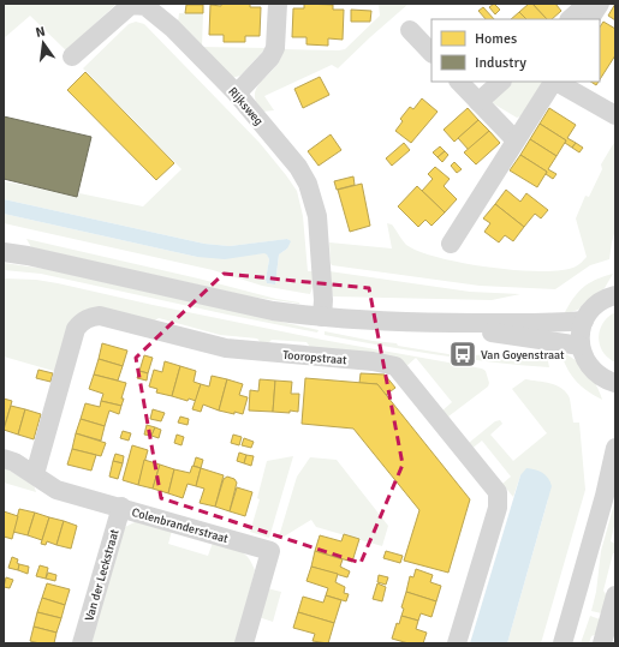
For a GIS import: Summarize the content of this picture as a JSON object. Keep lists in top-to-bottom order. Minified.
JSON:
{"streets":{"street":["Rijksweg","Tooropstraat","Colenbranderstraat","Van der Leckstraat"]},"crossings":[["Tooropstraat","Colenbranderstraat"],["Colenbranderstraat","Van der Leckstraat"]],"places":{"bus stop":["Van Goyenstraat"]},"legend":["Homes","Industry"],"north":"top"}
